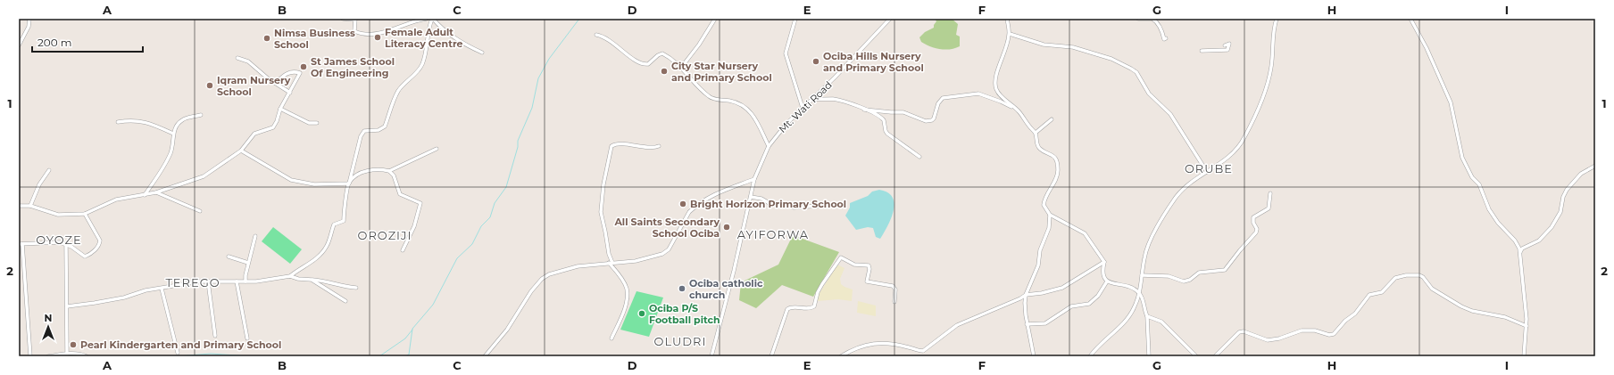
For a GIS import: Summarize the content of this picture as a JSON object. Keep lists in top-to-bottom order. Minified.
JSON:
{"streets":{"street":["Mt. Wati Road"]},"districts":["ORUBE","AYIFORWA","OROZIJI","OYOZE","TEREGO","OLUDRI"],"places":["Female Adult Literacy Centre","Nimsa Business School","Ociba Hills Nursery and Primary School","St James School Of Engineering","City Star Nursery and Primary School","Iqram Nursery School","Bright Horizon Primary School","All Saints Secondary School Ociba","Ociba catholic church","Ociba P/S Football pitch","Pearl Kindergarten and Primary School"],"scale_bar":"200 m","north":"top","grid":{"columns":["A","B","C","D","E","F","G","H","I"],"rows":["1","2"]}}
